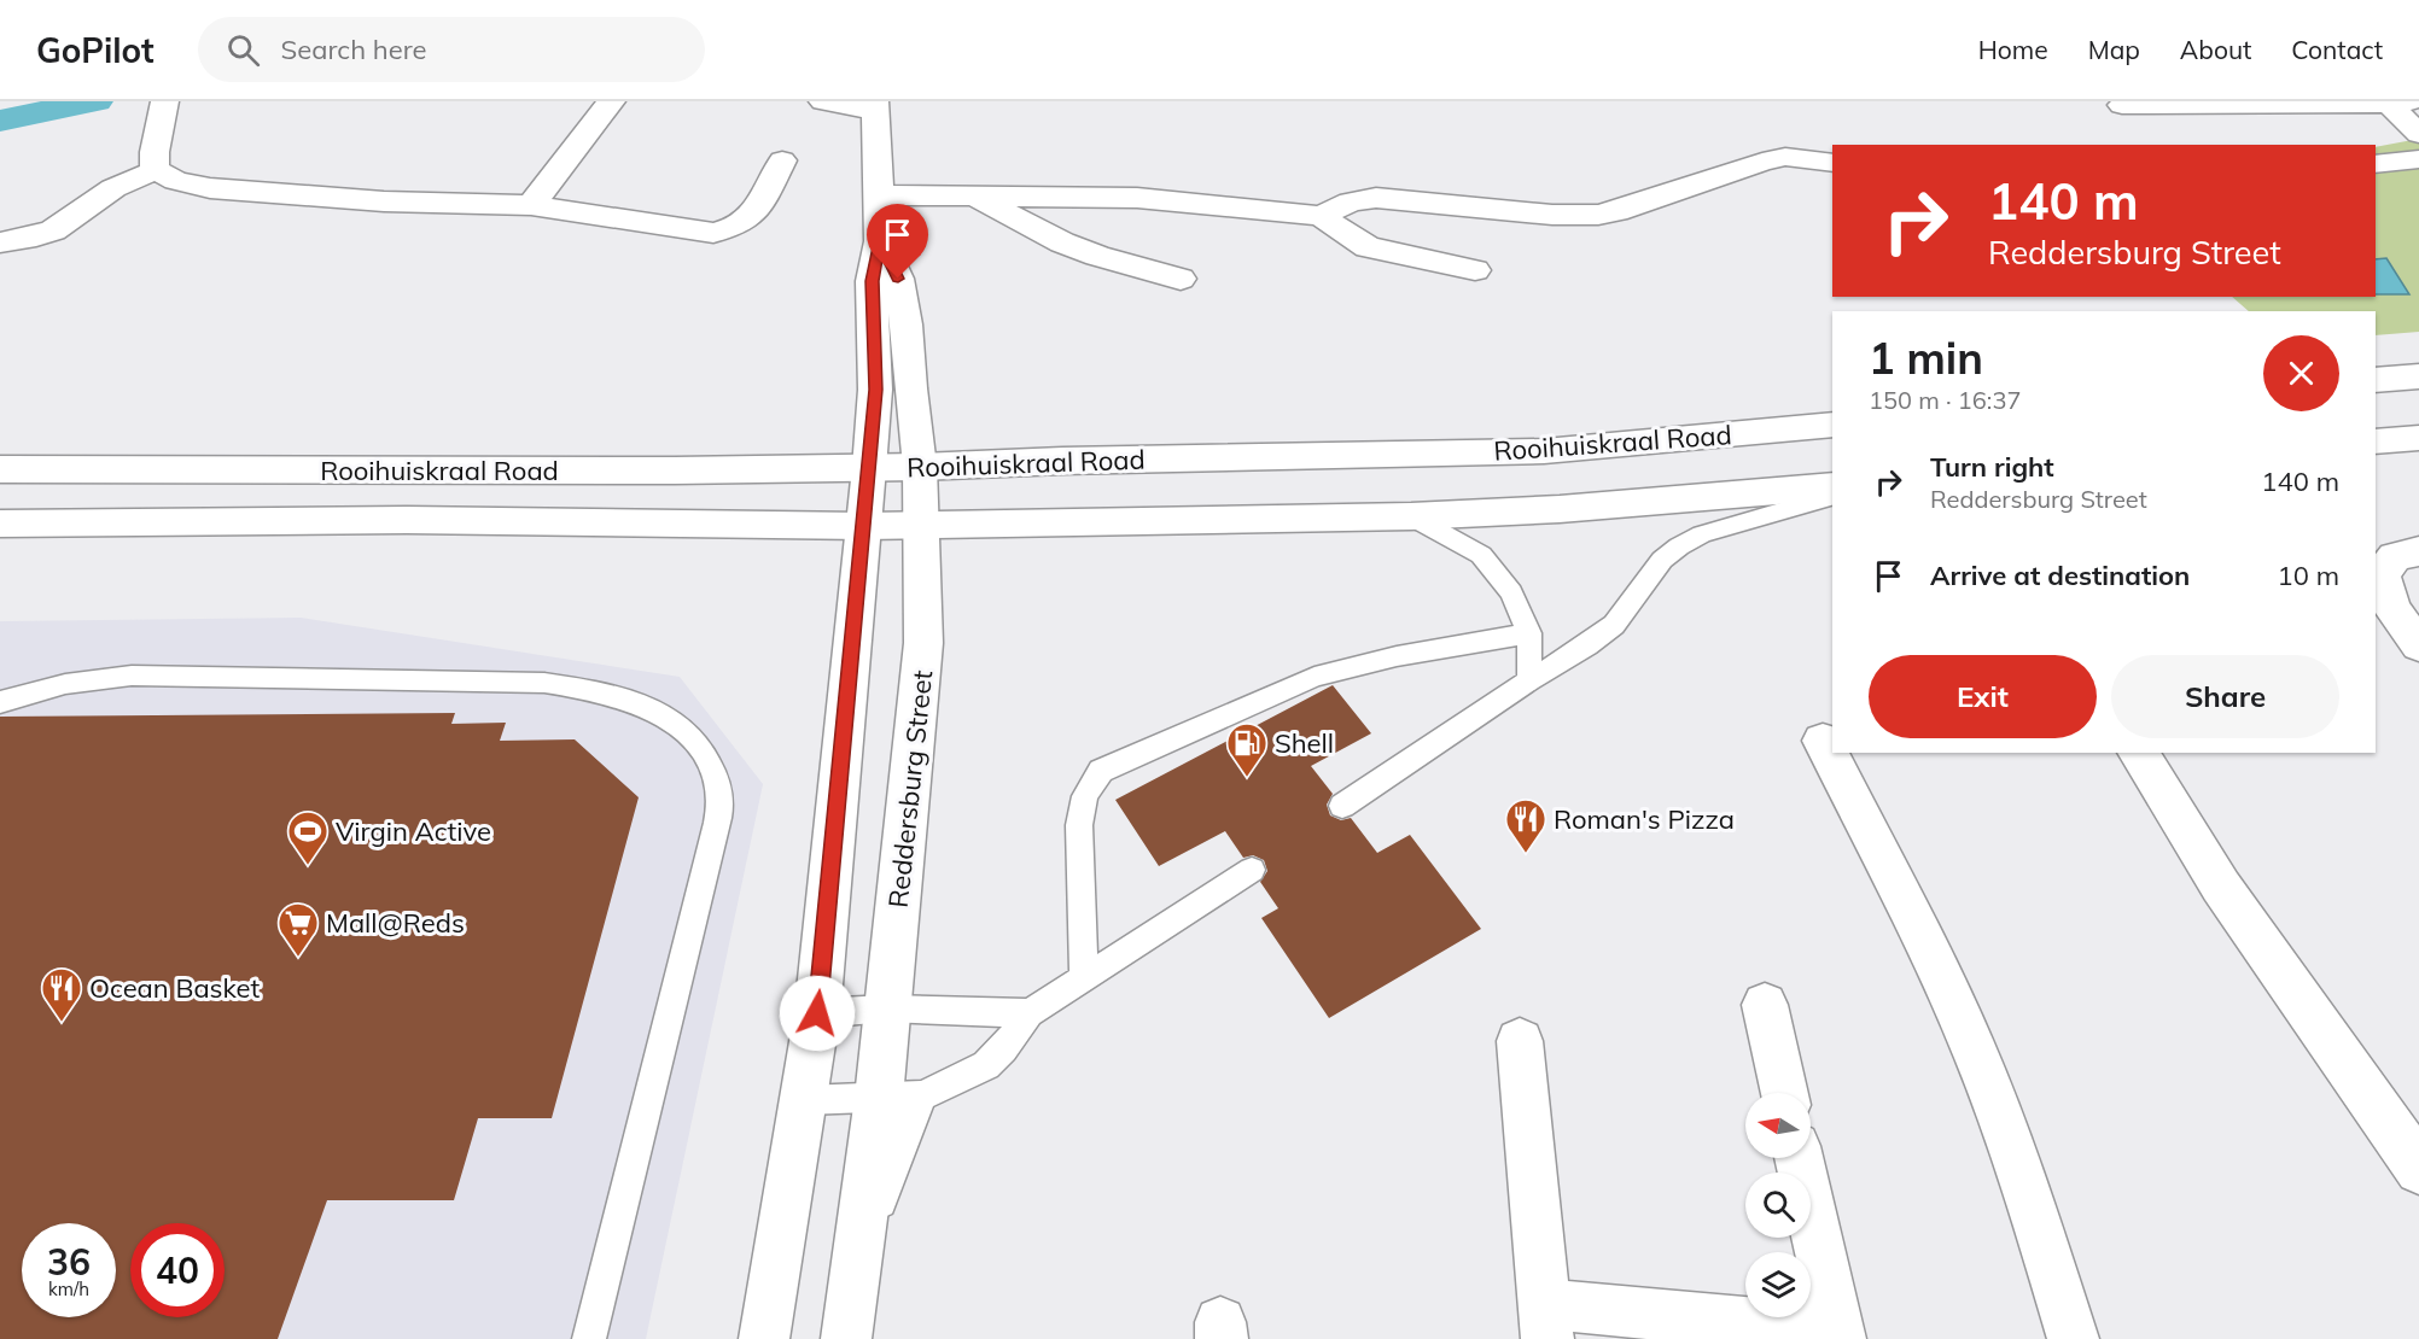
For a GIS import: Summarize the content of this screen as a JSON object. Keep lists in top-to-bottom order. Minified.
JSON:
{"streets":{"street":["Rooihuiskraal Road","Reddersburg Street"]},"crossings":[["Rooihuiskraal Road","Reddersburg Street"]],"places":{"fuel station":["Shell"],"restaurant":["Roman's Pizza","Ocean Basket"],"sports":["Virgin Active"],"supermarket":["Mall@Reds"]},"north":"left","page":{"header":"GoPilot","search":"Search here","nav":["Home","Map","About","Contact"],"turn":["140 m","Reddersburg Street"],"heading":["1 min","150 m · 16:37"],"list":[{"name":"Turn right","note":"Reddersburg Street","value":"140 m"},{"name":"Arrive at destination","value":"10 m"}],"buttons":["Exit","Share"],"speed":"36 km/h","limit":"40"}}
